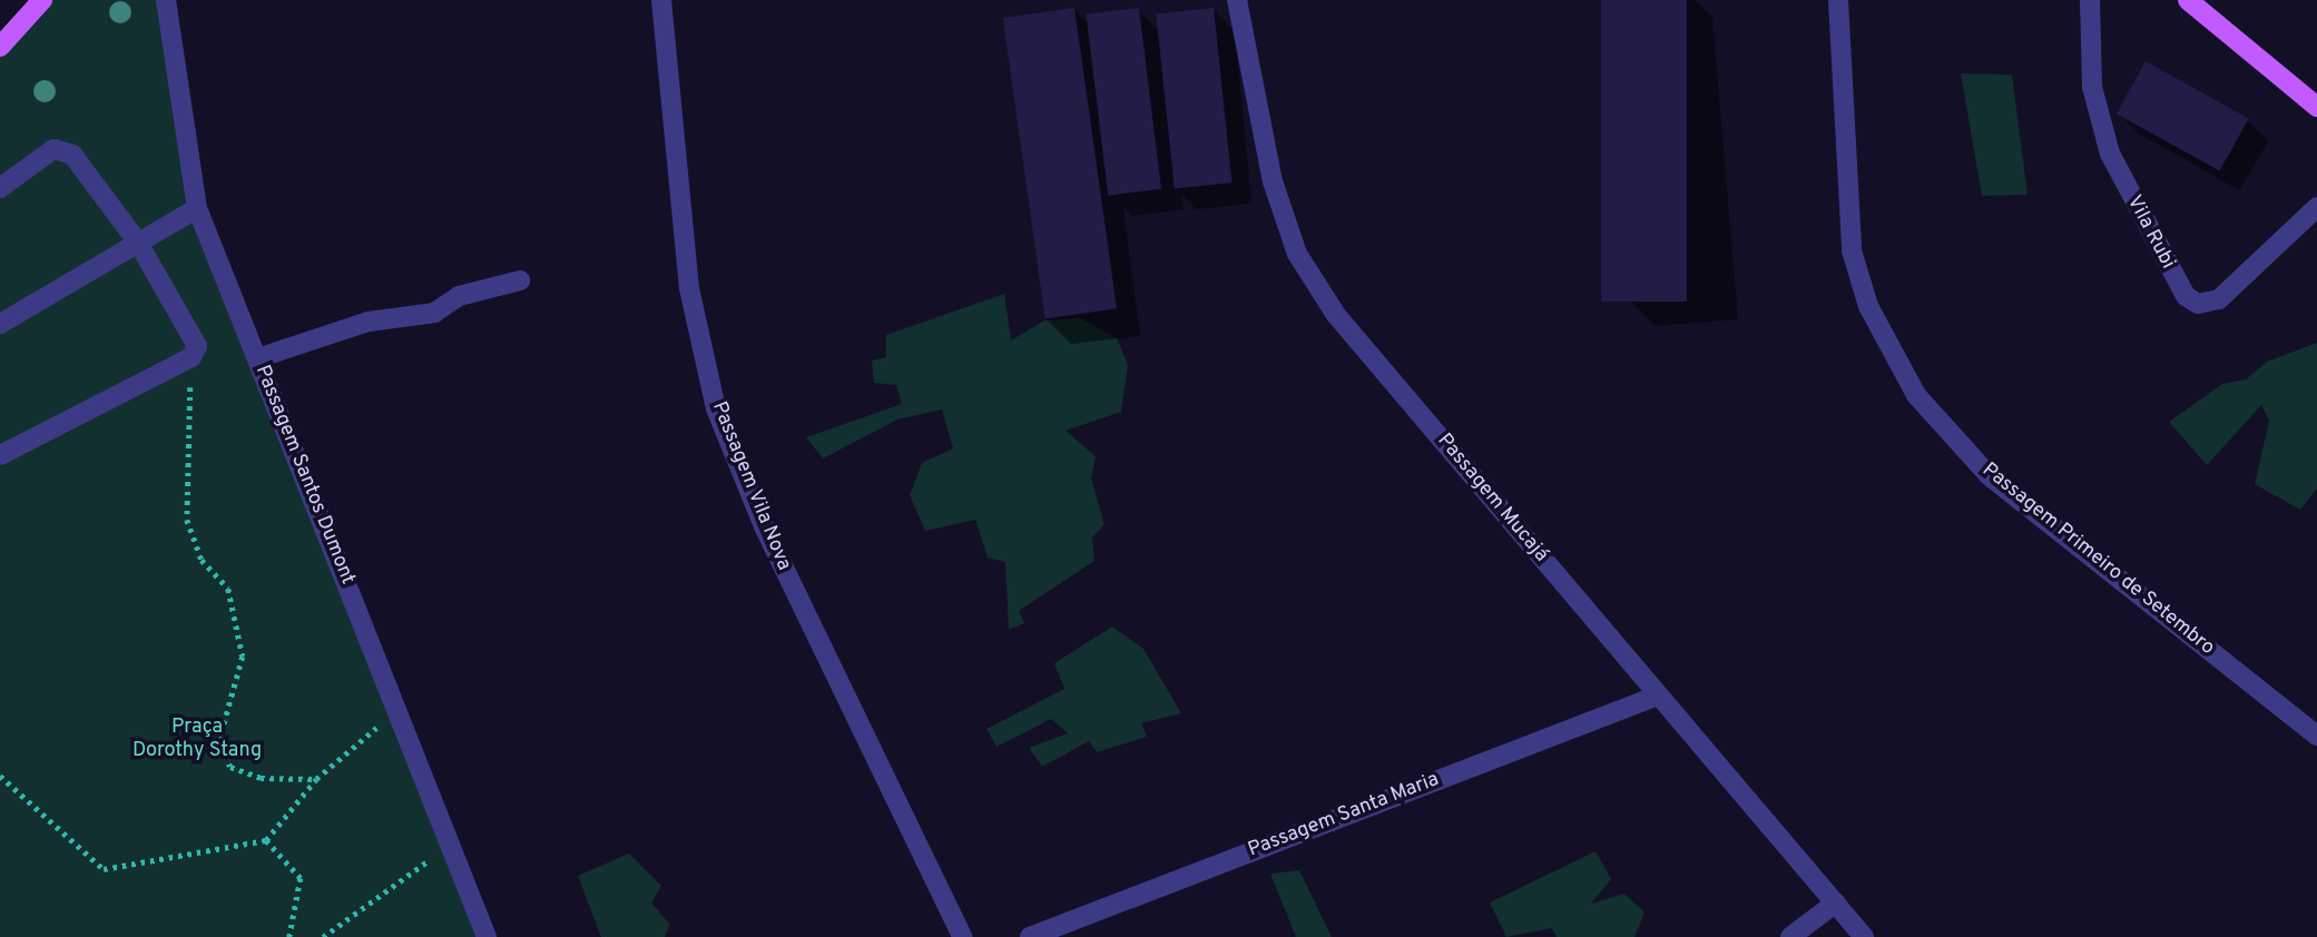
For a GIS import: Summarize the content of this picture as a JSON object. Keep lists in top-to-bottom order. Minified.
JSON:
{"streets":{"street":["Vila Rubi","Passagem Santos Dumont","Passagem Vila Nova","Passagem Mucajá","Passagem Primeiro de Setembro","Passagem Santa Maria"]},"crossings":[["Passagem Mucajá","Passagem Santa Maria"]],"parks":["Praça Dorothy Stang"]}
